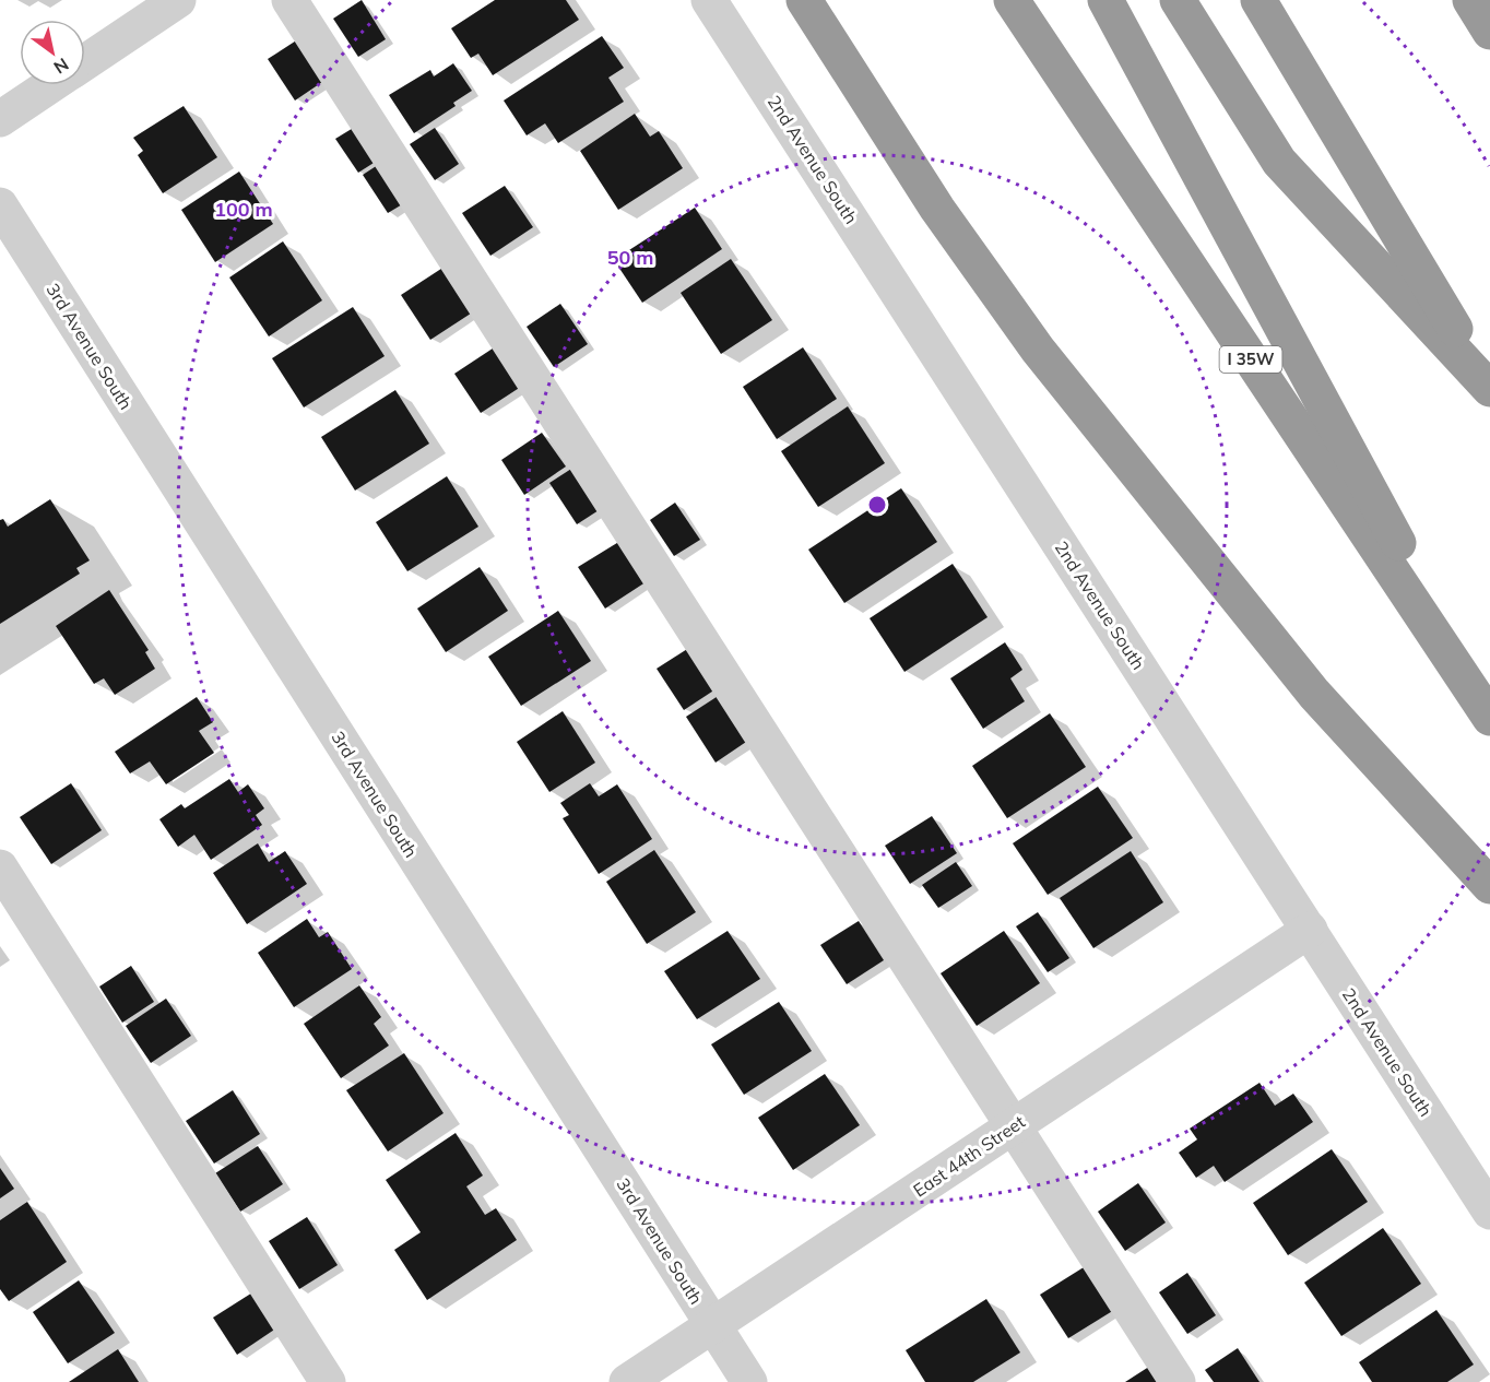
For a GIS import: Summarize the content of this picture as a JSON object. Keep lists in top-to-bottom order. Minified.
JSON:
{"streets":{"highway":["I 35W"],"street":["2nd Avenue South","3rd Avenue South","East 44th Street"]},"crossings":[["2nd Avenue South","East 44th Street"],["3rd Avenue South","East 44th Street"]],"north":"bottom right","rings":["100 m","50 m"]}
